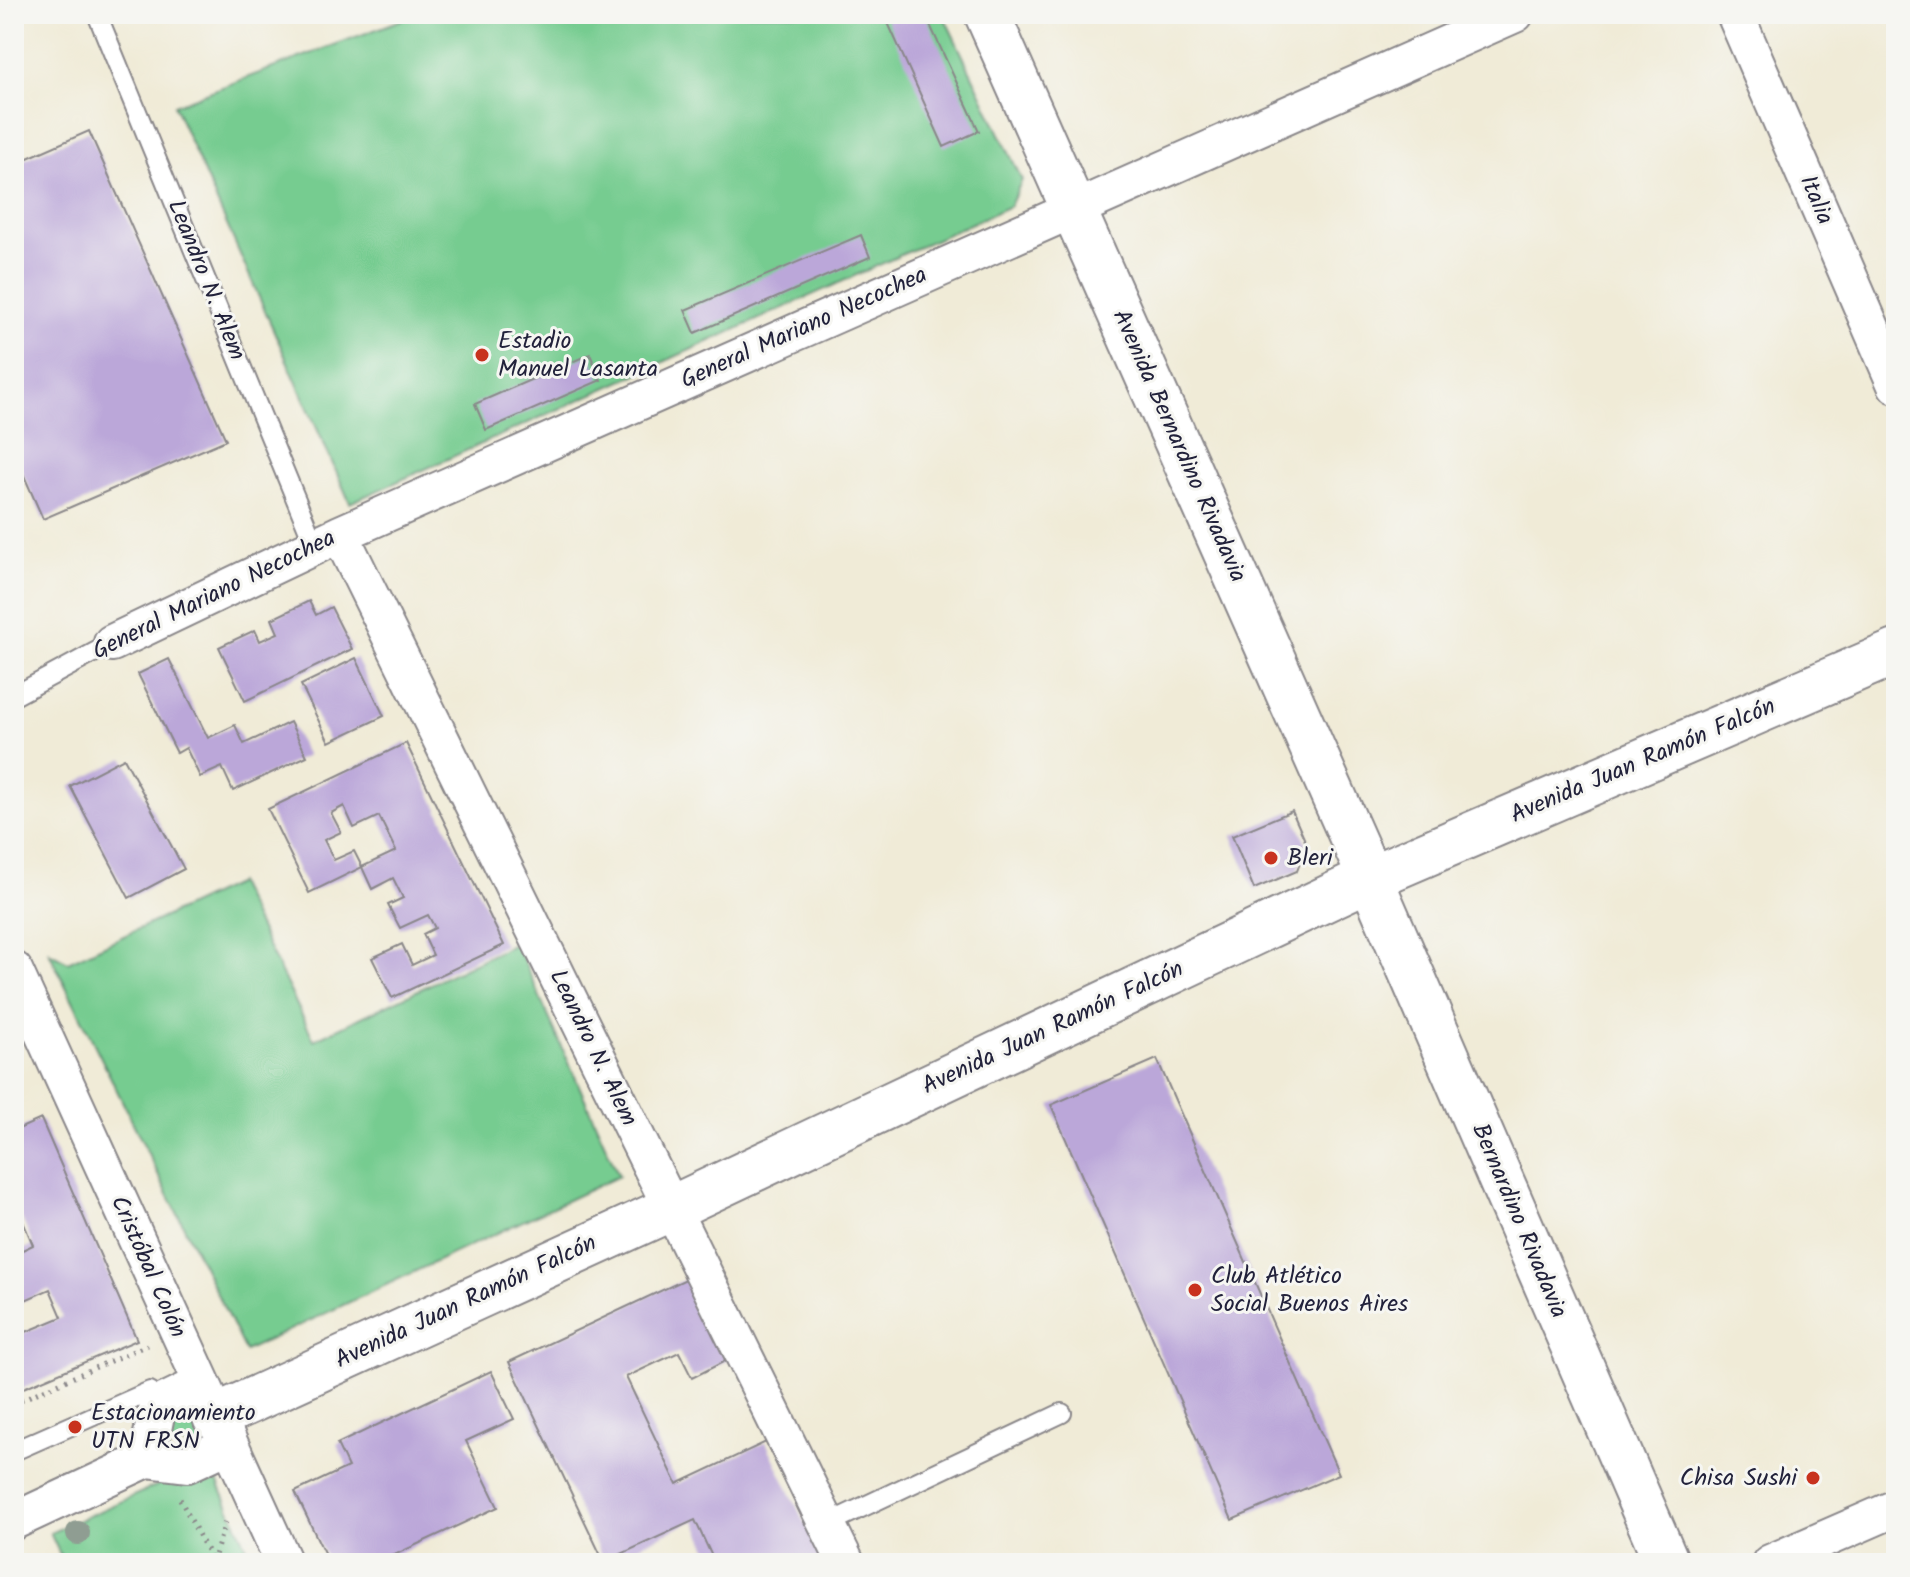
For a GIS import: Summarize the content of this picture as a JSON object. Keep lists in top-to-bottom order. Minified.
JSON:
{"streets":{"main road":["Avenida Bernardino Rivadavia","Avenida Juan Ramón Falcón","Bernardino Rivadavia"],"street":["Italia","Leandro N. Alem","General Mariano Necochea","Cristóbal Colón"]},"crossings":[["Leandro N. Alem","General Mariano Necochea"],["Leandro N. Alem","Avenida Juan Ramón Falcón"],["General Mariano Necochea","Avenida Bernardino Rivadavia"],["Avenida Bernardino Rivadavia","Avenida Juan Ramón Falcón"],["Avenida Bernardino Rivadavia","Bernardino Rivadavia"],["Avenida Juan Ramón Falcón","Bernardino Rivadavia"],["Avenida Juan Ramón Falcón","Cristóbal Colón"]],"places":["Estadio Manuel Lasanta","Bleri","Club Atlético Social Buenos Aires","Estacionamiento UTN FRSN","Chisa Sushi"]}
